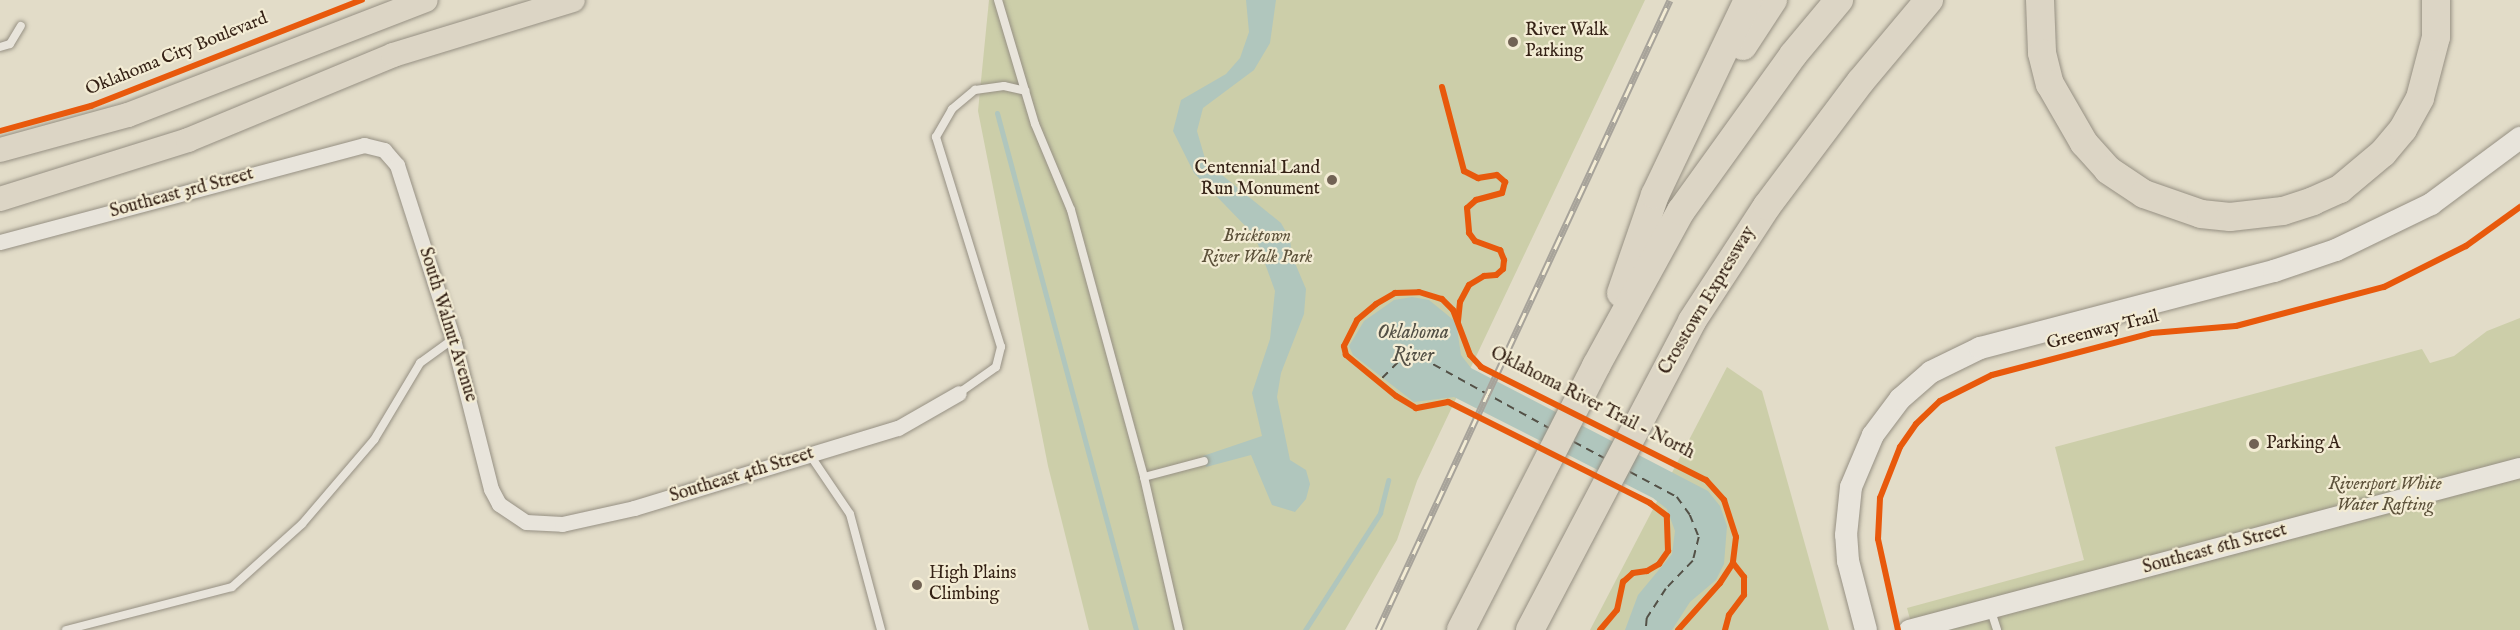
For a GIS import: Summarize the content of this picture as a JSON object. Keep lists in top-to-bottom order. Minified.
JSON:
{"streets":{"highway":["Crosstown Expressway"],"main road":["Oklahoma City Boulevard"],"street":["Southeast 3rd Street","South Walnut Avenue","Southeast 4th Street","Southeast 6th Street"],"cycle path":["Greenway Trail","Oklahoma River Trail - North"]},"crossings":[["Southeast 3rd Street","South Walnut Avenue"],["South Walnut Avenue","Southeast 4th Street"]],"water":["Oklahoma River"],"parks":["Bricktown River Walk Park","Riversport White Water Rafting"],"places":["River Walk Parking","Centennial Land Run Monument","Parking A","High Plains Climbing"]}
